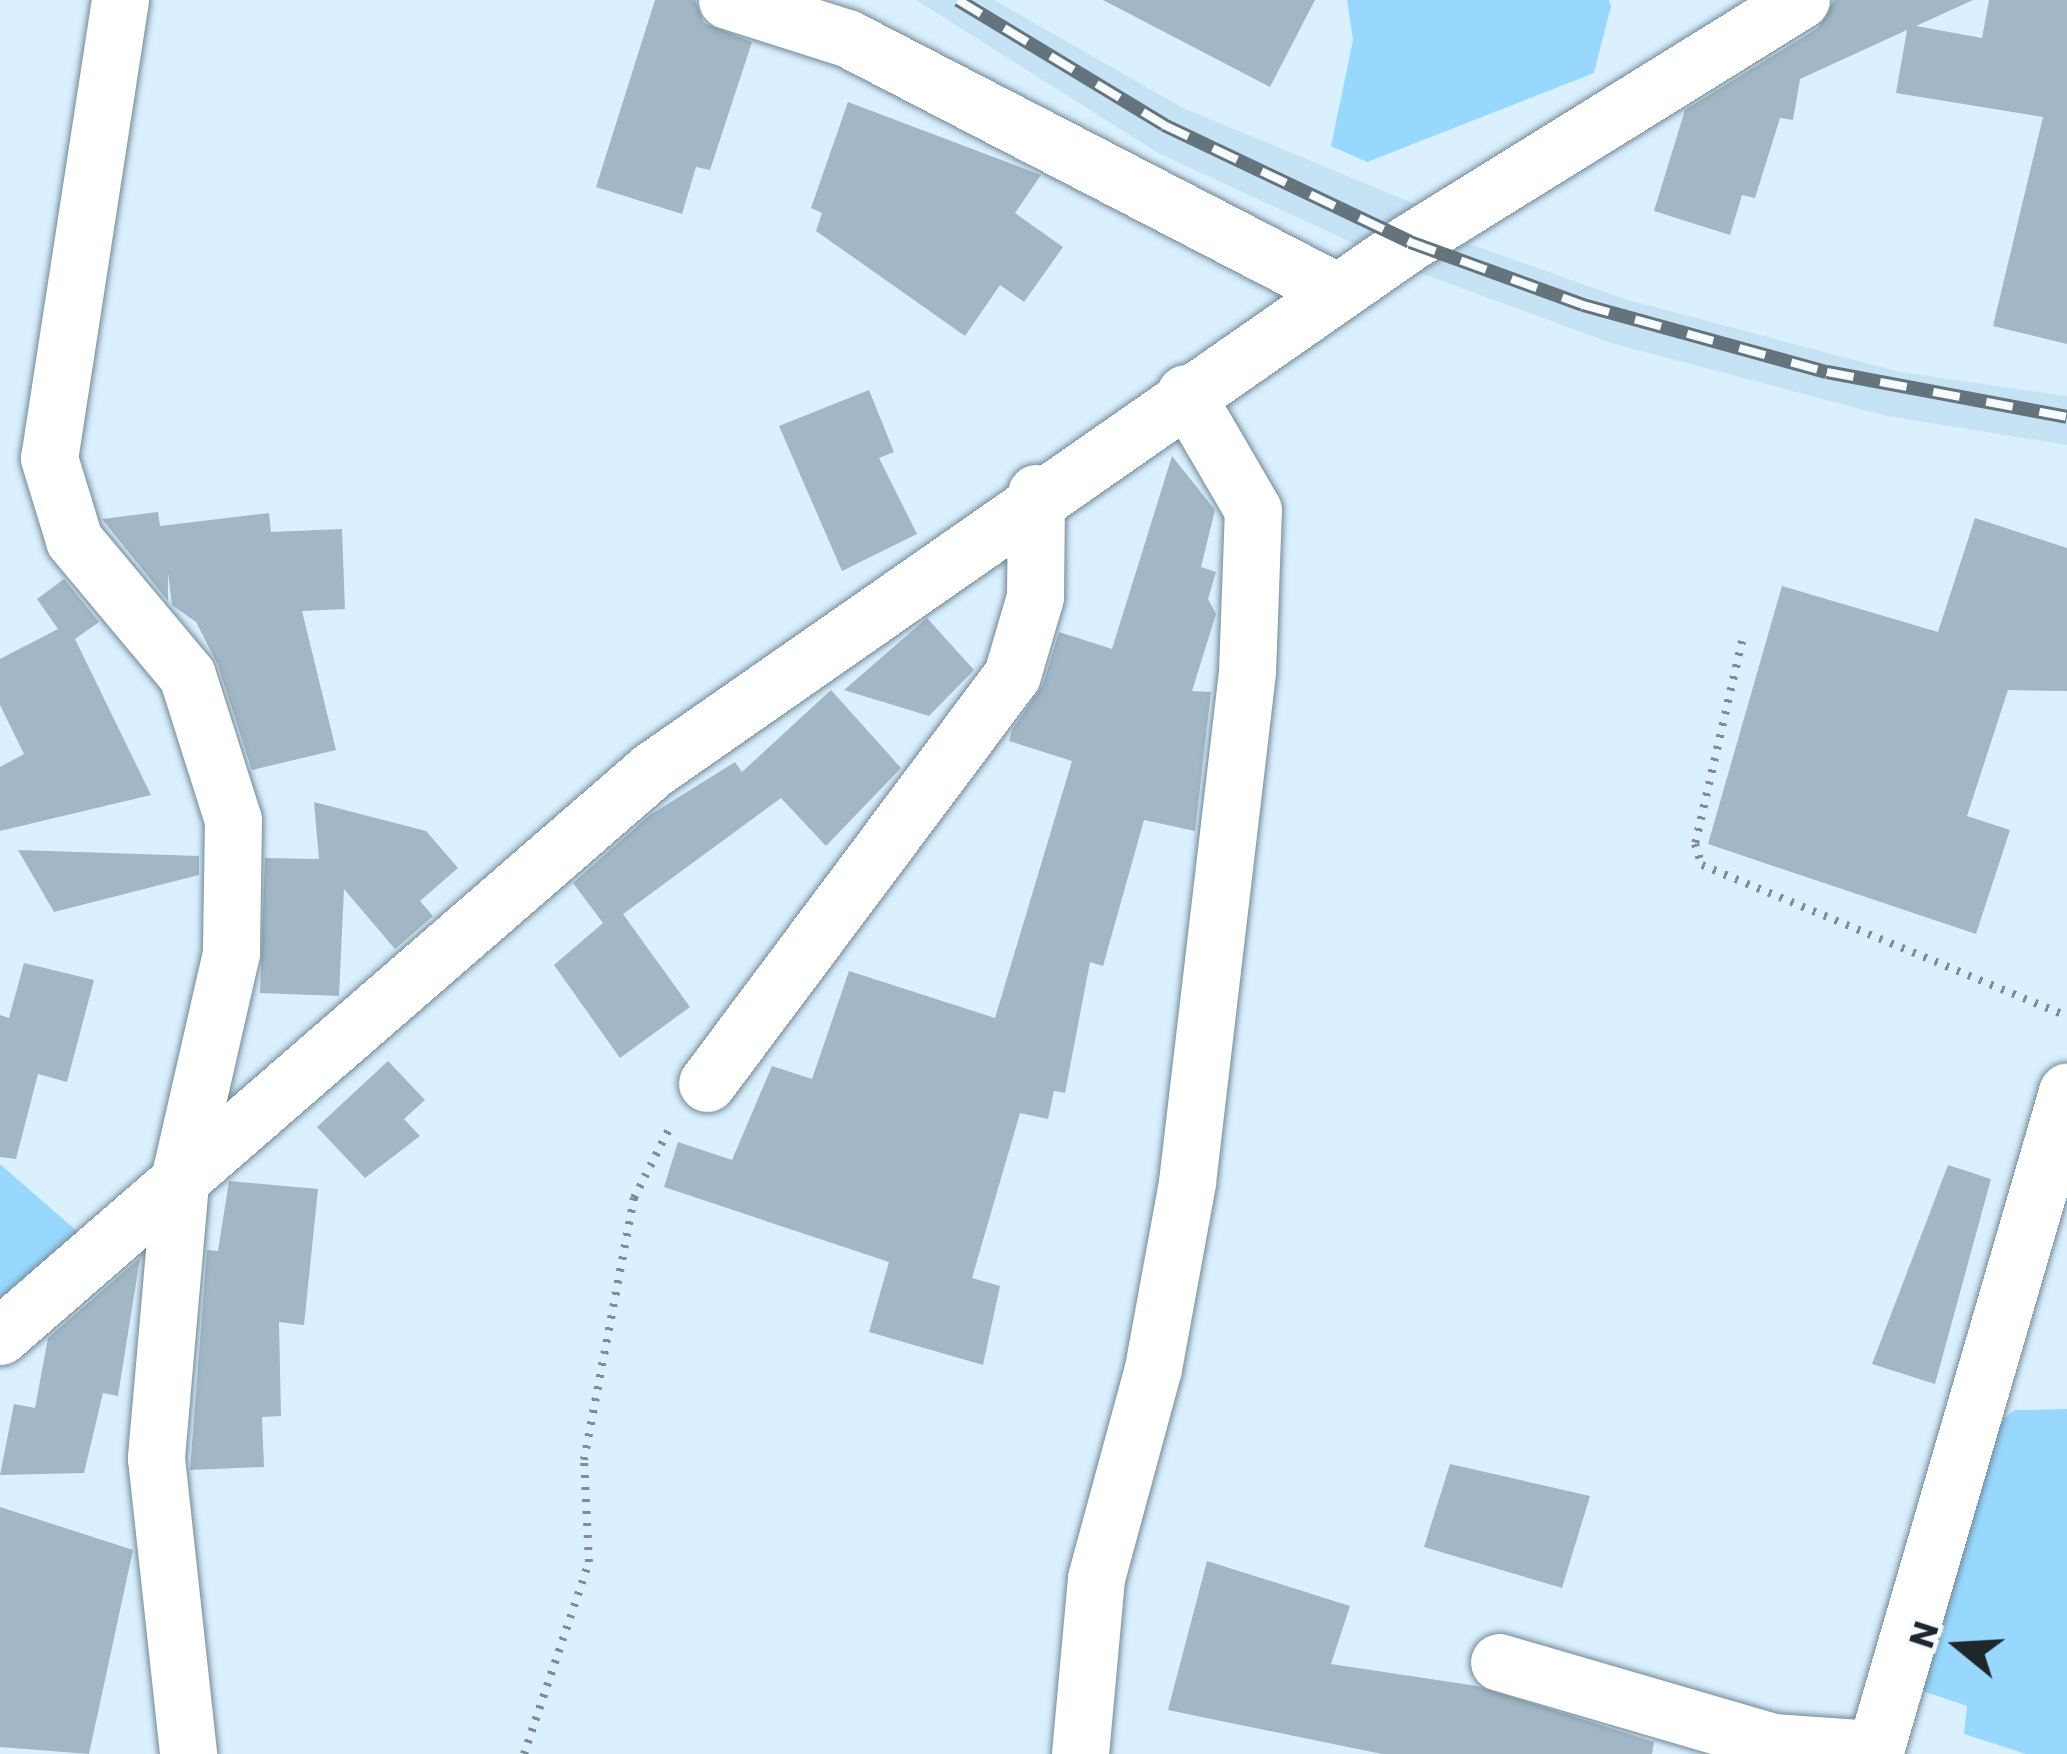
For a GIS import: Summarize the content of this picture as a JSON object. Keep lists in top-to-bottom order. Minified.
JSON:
{"north":"left"}
